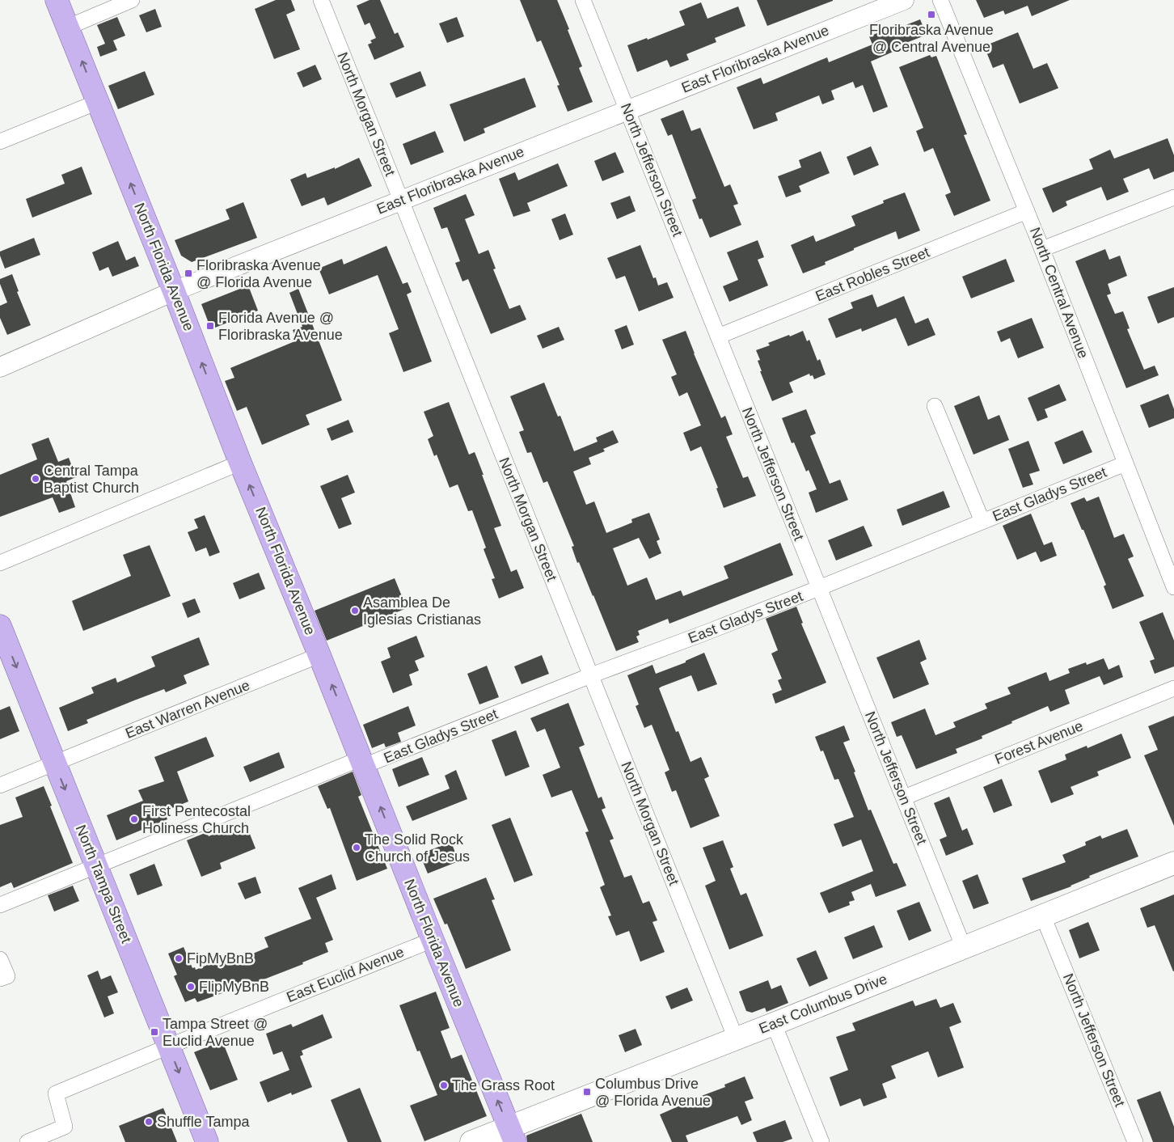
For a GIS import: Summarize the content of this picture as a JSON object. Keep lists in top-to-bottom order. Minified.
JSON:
{"streets":{"main road":["North Florida Avenue","North Tampa Street","East Columbus Drive"],"street":["East Floribraska Avenue","North Morgan Street","North Jefferson Street","East Robles Street","North Central Avenue","East Gladys Street","East Warren Avenue","Forest Avenue","East Euclid Avenue"]},"crossings":[["East Floribraska Avenue","North Morgan Street"],["East Floribraska Avenue","North Jefferson Street"],["East Floribraska Avenue","North Florida Avenue"],["North Morgan Street","East Gladys Street"],["North Morgan Street","East Columbus Drive"],["North Jefferson Street","East Robles Street"],["North Jefferson Street","East Gladys Street"],["North Jefferson Street","Forest Avenue"],["North Jefferson Street","East Columbus Drive"],["North Florida Avenue","East Gladys Street"],["North Florida Avenue","East Warren Avenue"],["North Florida Avenue","East Euclid Avenue"],["North Florida Avenue","East Columbus Drive"],["East Robles Street","North Central Avenue"],["North Central Avenue","East Gladys Street"],["East Gladys Street","North Tampa Street"],["East Warren Avenue","North Tampa Street"],["North Tampa Street","East Euclid Avenue"]],"one_way":["North Florida Avenue","North Tampa Street"],"places":{"transit":["Floribraska Avenue @ Central Avenue","Floribraska Avenue @ Florida Avenue","Florida Avenue @ Floribraska Avenue","Tampa Street @ Euclid Avenue","Columbus Drive @ Florida Avenue"],"other":["Central Tampa Baptist Church","Asamblea De Iglesias Cristianas","First Pentecostal Holiness Church","The Solid Rock Church of Jesus","FipMyBnB","FlipMyBnB","The Grass Root","Shuffle Tampa"]}}
